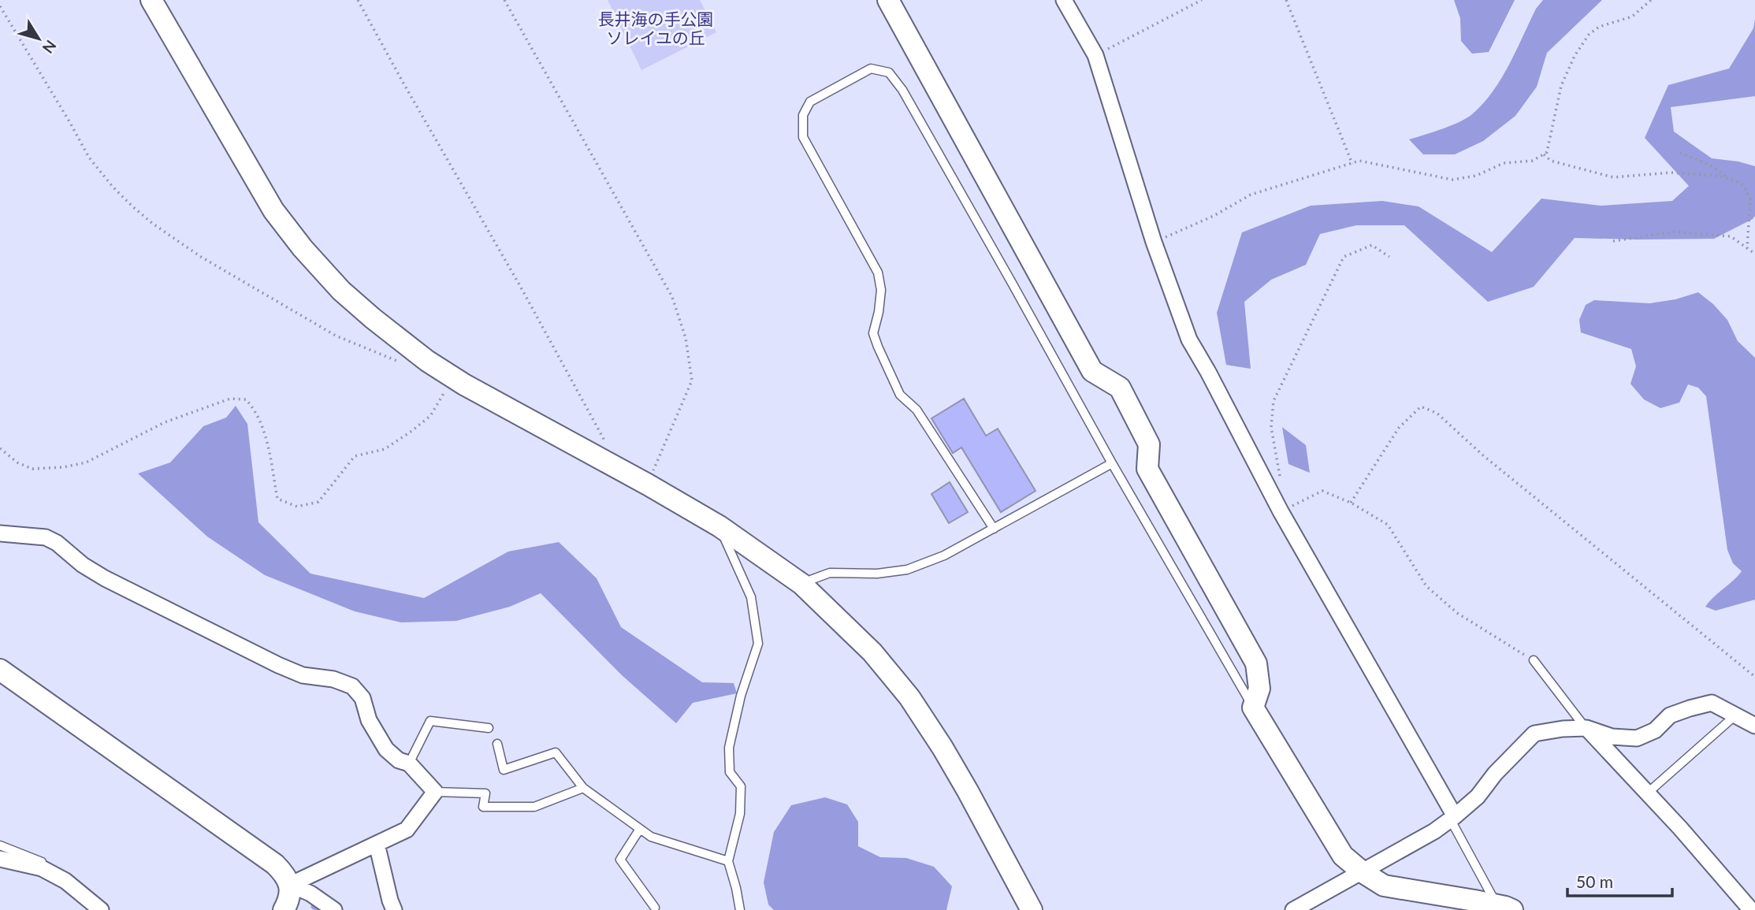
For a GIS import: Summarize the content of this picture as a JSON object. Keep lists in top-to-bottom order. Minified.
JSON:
{"parks":["長井海の手公園 ソレイユの丘"],"scale_bar":"50 m","north":"bottom right"}
